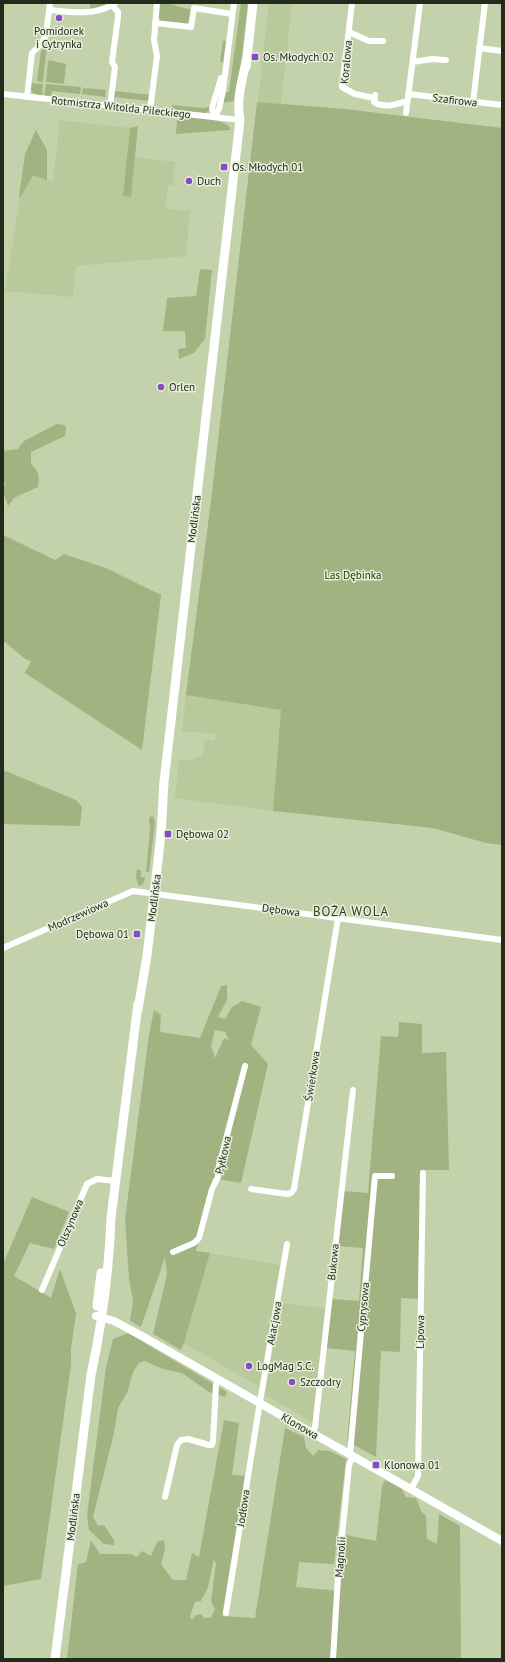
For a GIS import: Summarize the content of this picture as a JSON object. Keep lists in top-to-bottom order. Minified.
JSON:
{"streets":{"main road":["Modlińska"],"street":["Koralowa","Szafirowa","Rotmistrza Witolda Pileckiego","Dębowa","Modrzewiowa","Świerkowa","Pyłkowa","Olszynowa","Bukowa","Cyprysowa","Akacjowa","Lipowa","Klonowa","Jodłowa","Magnolii"]},"crossings":[["Rotmistrza Witolda Pileckiego","Modlińska"],["Modlińska","Dębowa"],["Modlińska","Modrzewiowa"],["Modlińska","Olszynowa"],["Modlińska","Klonowa"],["Dębowa","Modrzewiowa"],["Dębowa","Świerkowa"],["Bukowa","Klonowa"],["Cyprysowa","Klonowa"],["Cyprysowa","Magnolii"],["Akacjowa","Klonowa"],["Akacjowa","Jodłowa"],["Lipowa","Klonowa"],["Klonowa","Jodłowa"],["Klonowa","Magnolii"]],"districts":["BOŻA WOLA"],"parks":["Las Dębinka"],"places":{"other":["Pomidorek i Cytrynka","Duch","Orlen","LogMag S.C.","Szczodry"],"transit":["Os. Młodych 02","Os. Młodych 01","Dębowa 02","Dębowa 01","Klonowa 01"]}}
